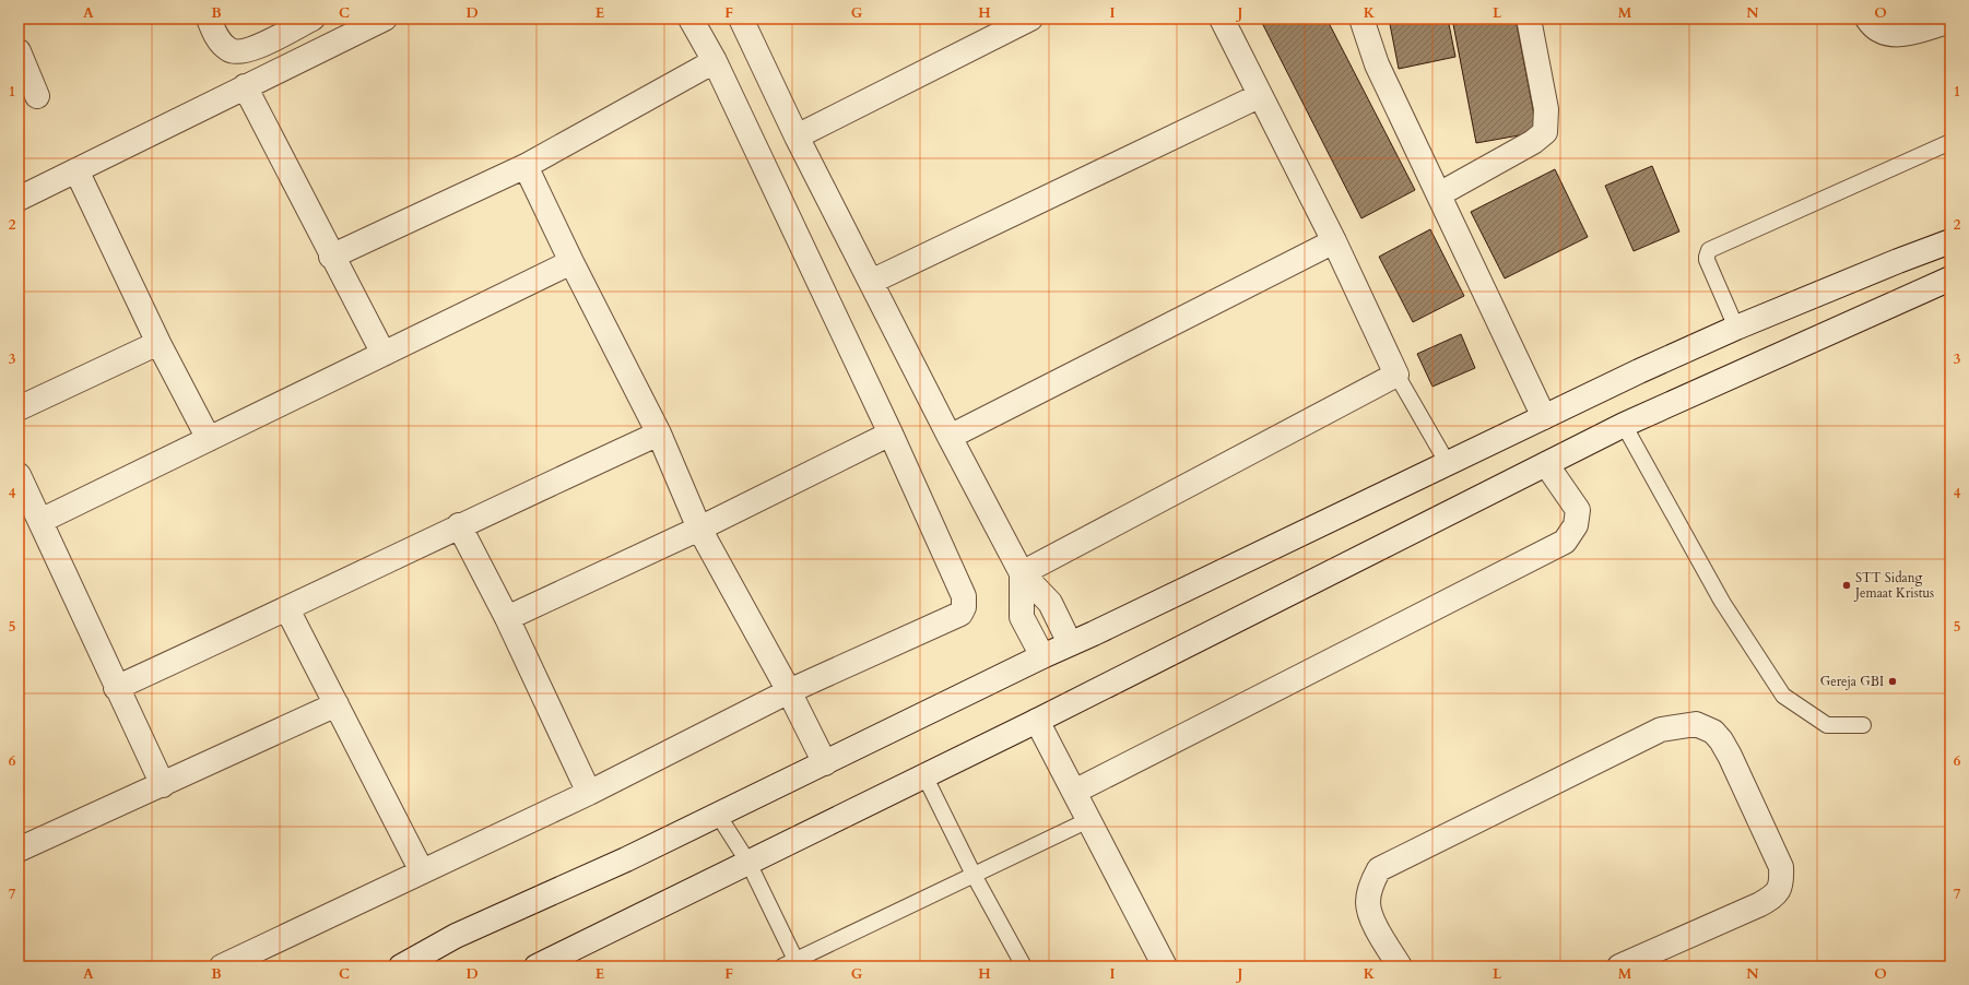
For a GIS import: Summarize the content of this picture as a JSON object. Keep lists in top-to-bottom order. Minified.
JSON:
{"places":["STT Sidang Jemaat Kristus","Gereja GBI"],"grid":{"columns":["A","B","C","D","E","F","G","H","I","J","K","L","M","N","O"],"rows":["1","2","3","4","5","6","7"]}}
